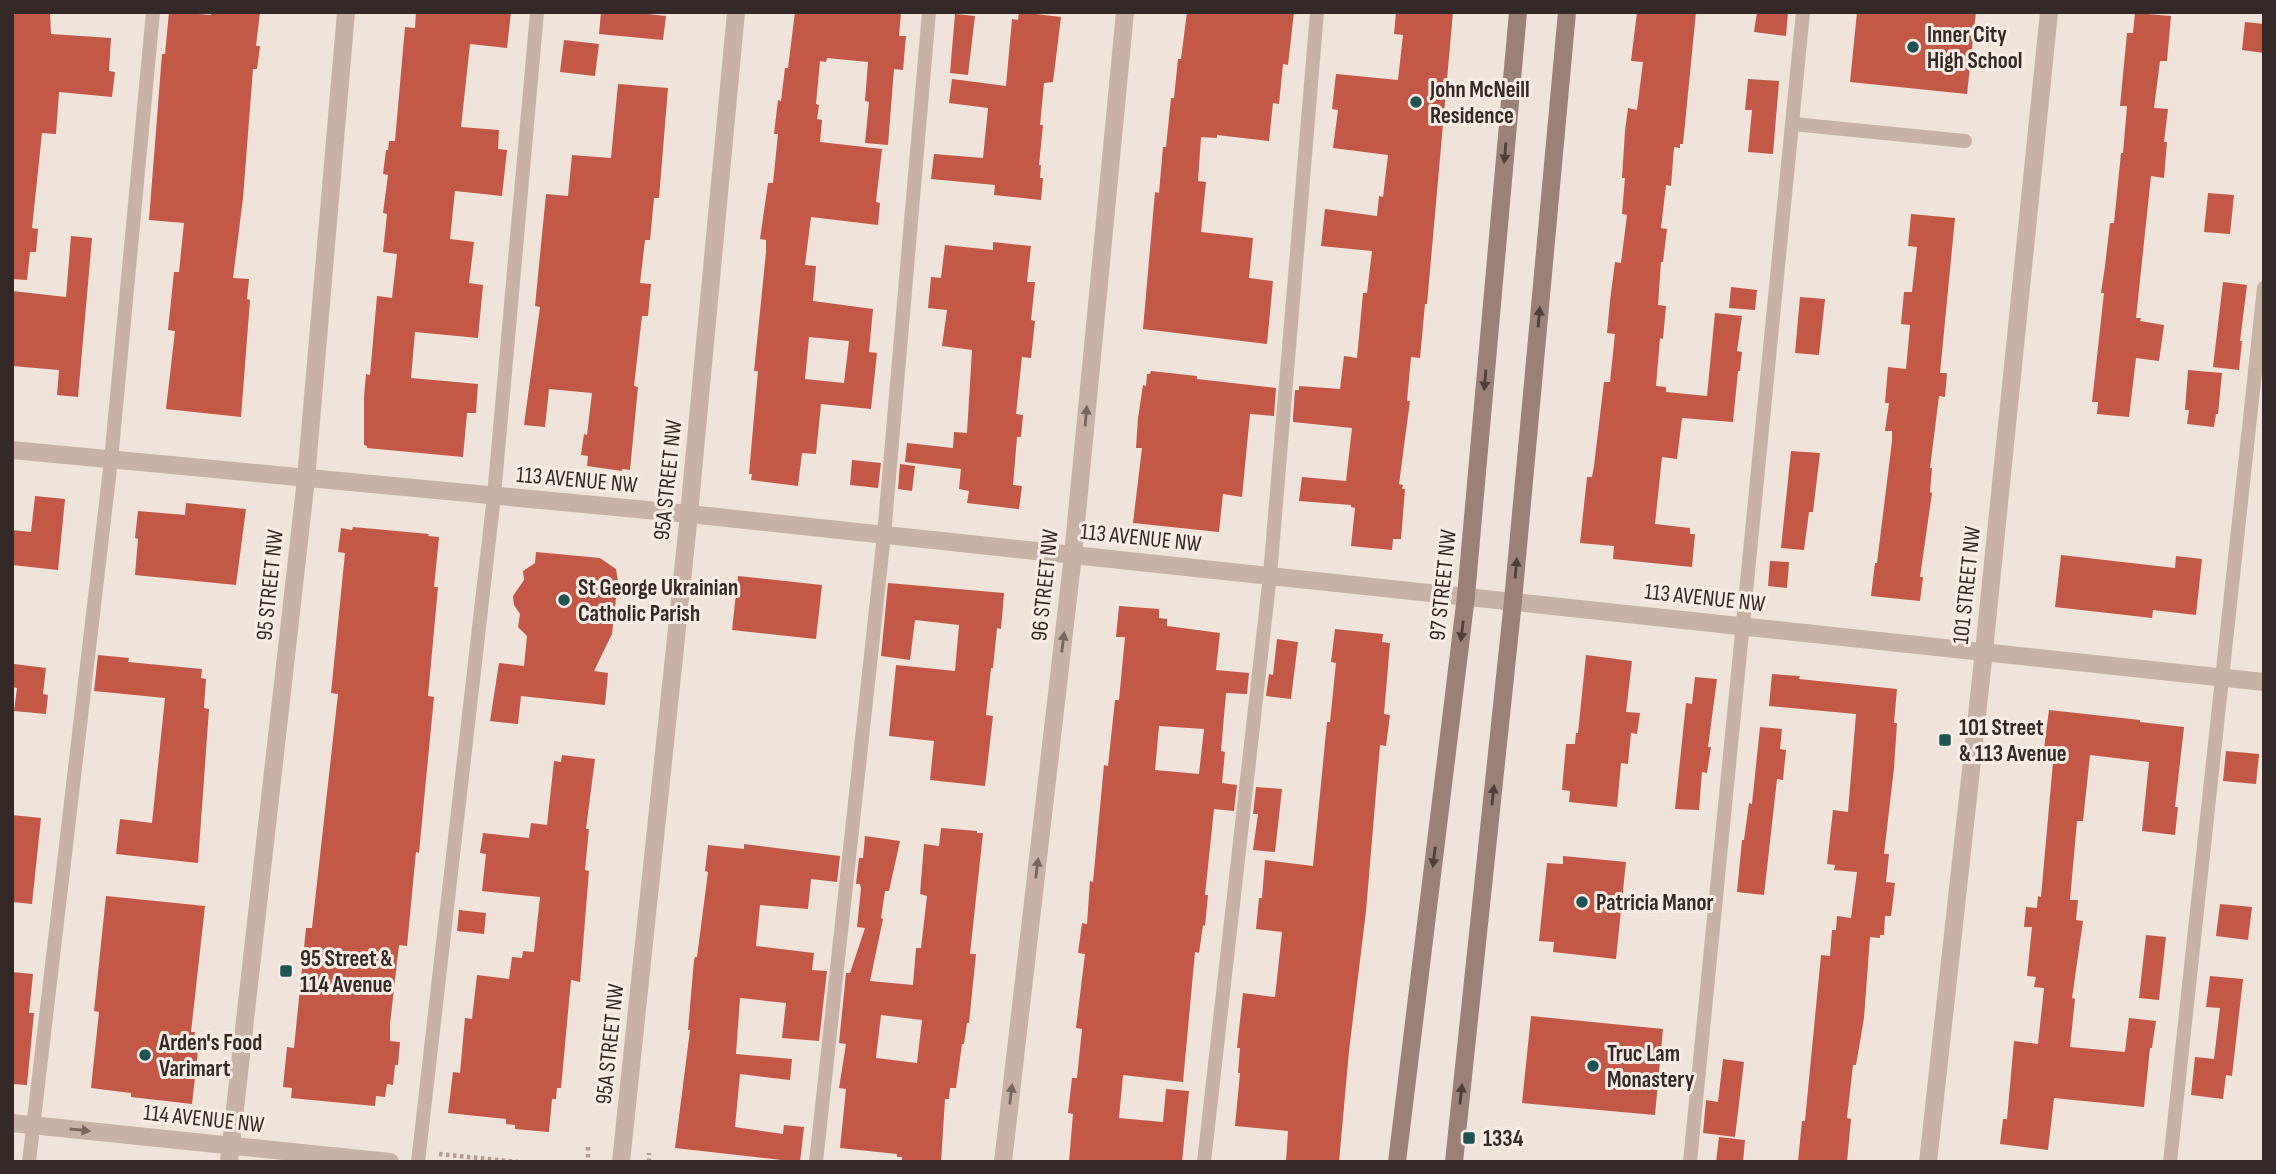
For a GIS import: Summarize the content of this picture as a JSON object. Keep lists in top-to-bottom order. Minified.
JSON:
{"streets":{"main road":["97 STREET NW"],"street":["113 AVENUE NW","95A STREET NW","95 STREET NW","96 STREET NW","101 STREET NW","114 AVENUE NW"]},"crossings":[["113 AVENUE NW","95A STREET NW"],["113 AVENUE NW","95 STREET NW"],["113 AVENUE NW","96 STREET NW"],["113 AVENUE NW","97 STREET NW"],["113 AVENUE NW","101 STREET NW"],["95 STREET NW","114 AVENUE NW"]],"one_way":["96 STREET NW","114 AVENUE NW"],"places":{"other":["Inner City High School","John McNeill Residence","St George Ukrainian Catholic Parish","Patricia Manor","Arden's Food Varimart","Truc Lam Monastery"],"transit":["101 Street & 113 Avenue","95 Street & 114 Avenue","1334"]}}
